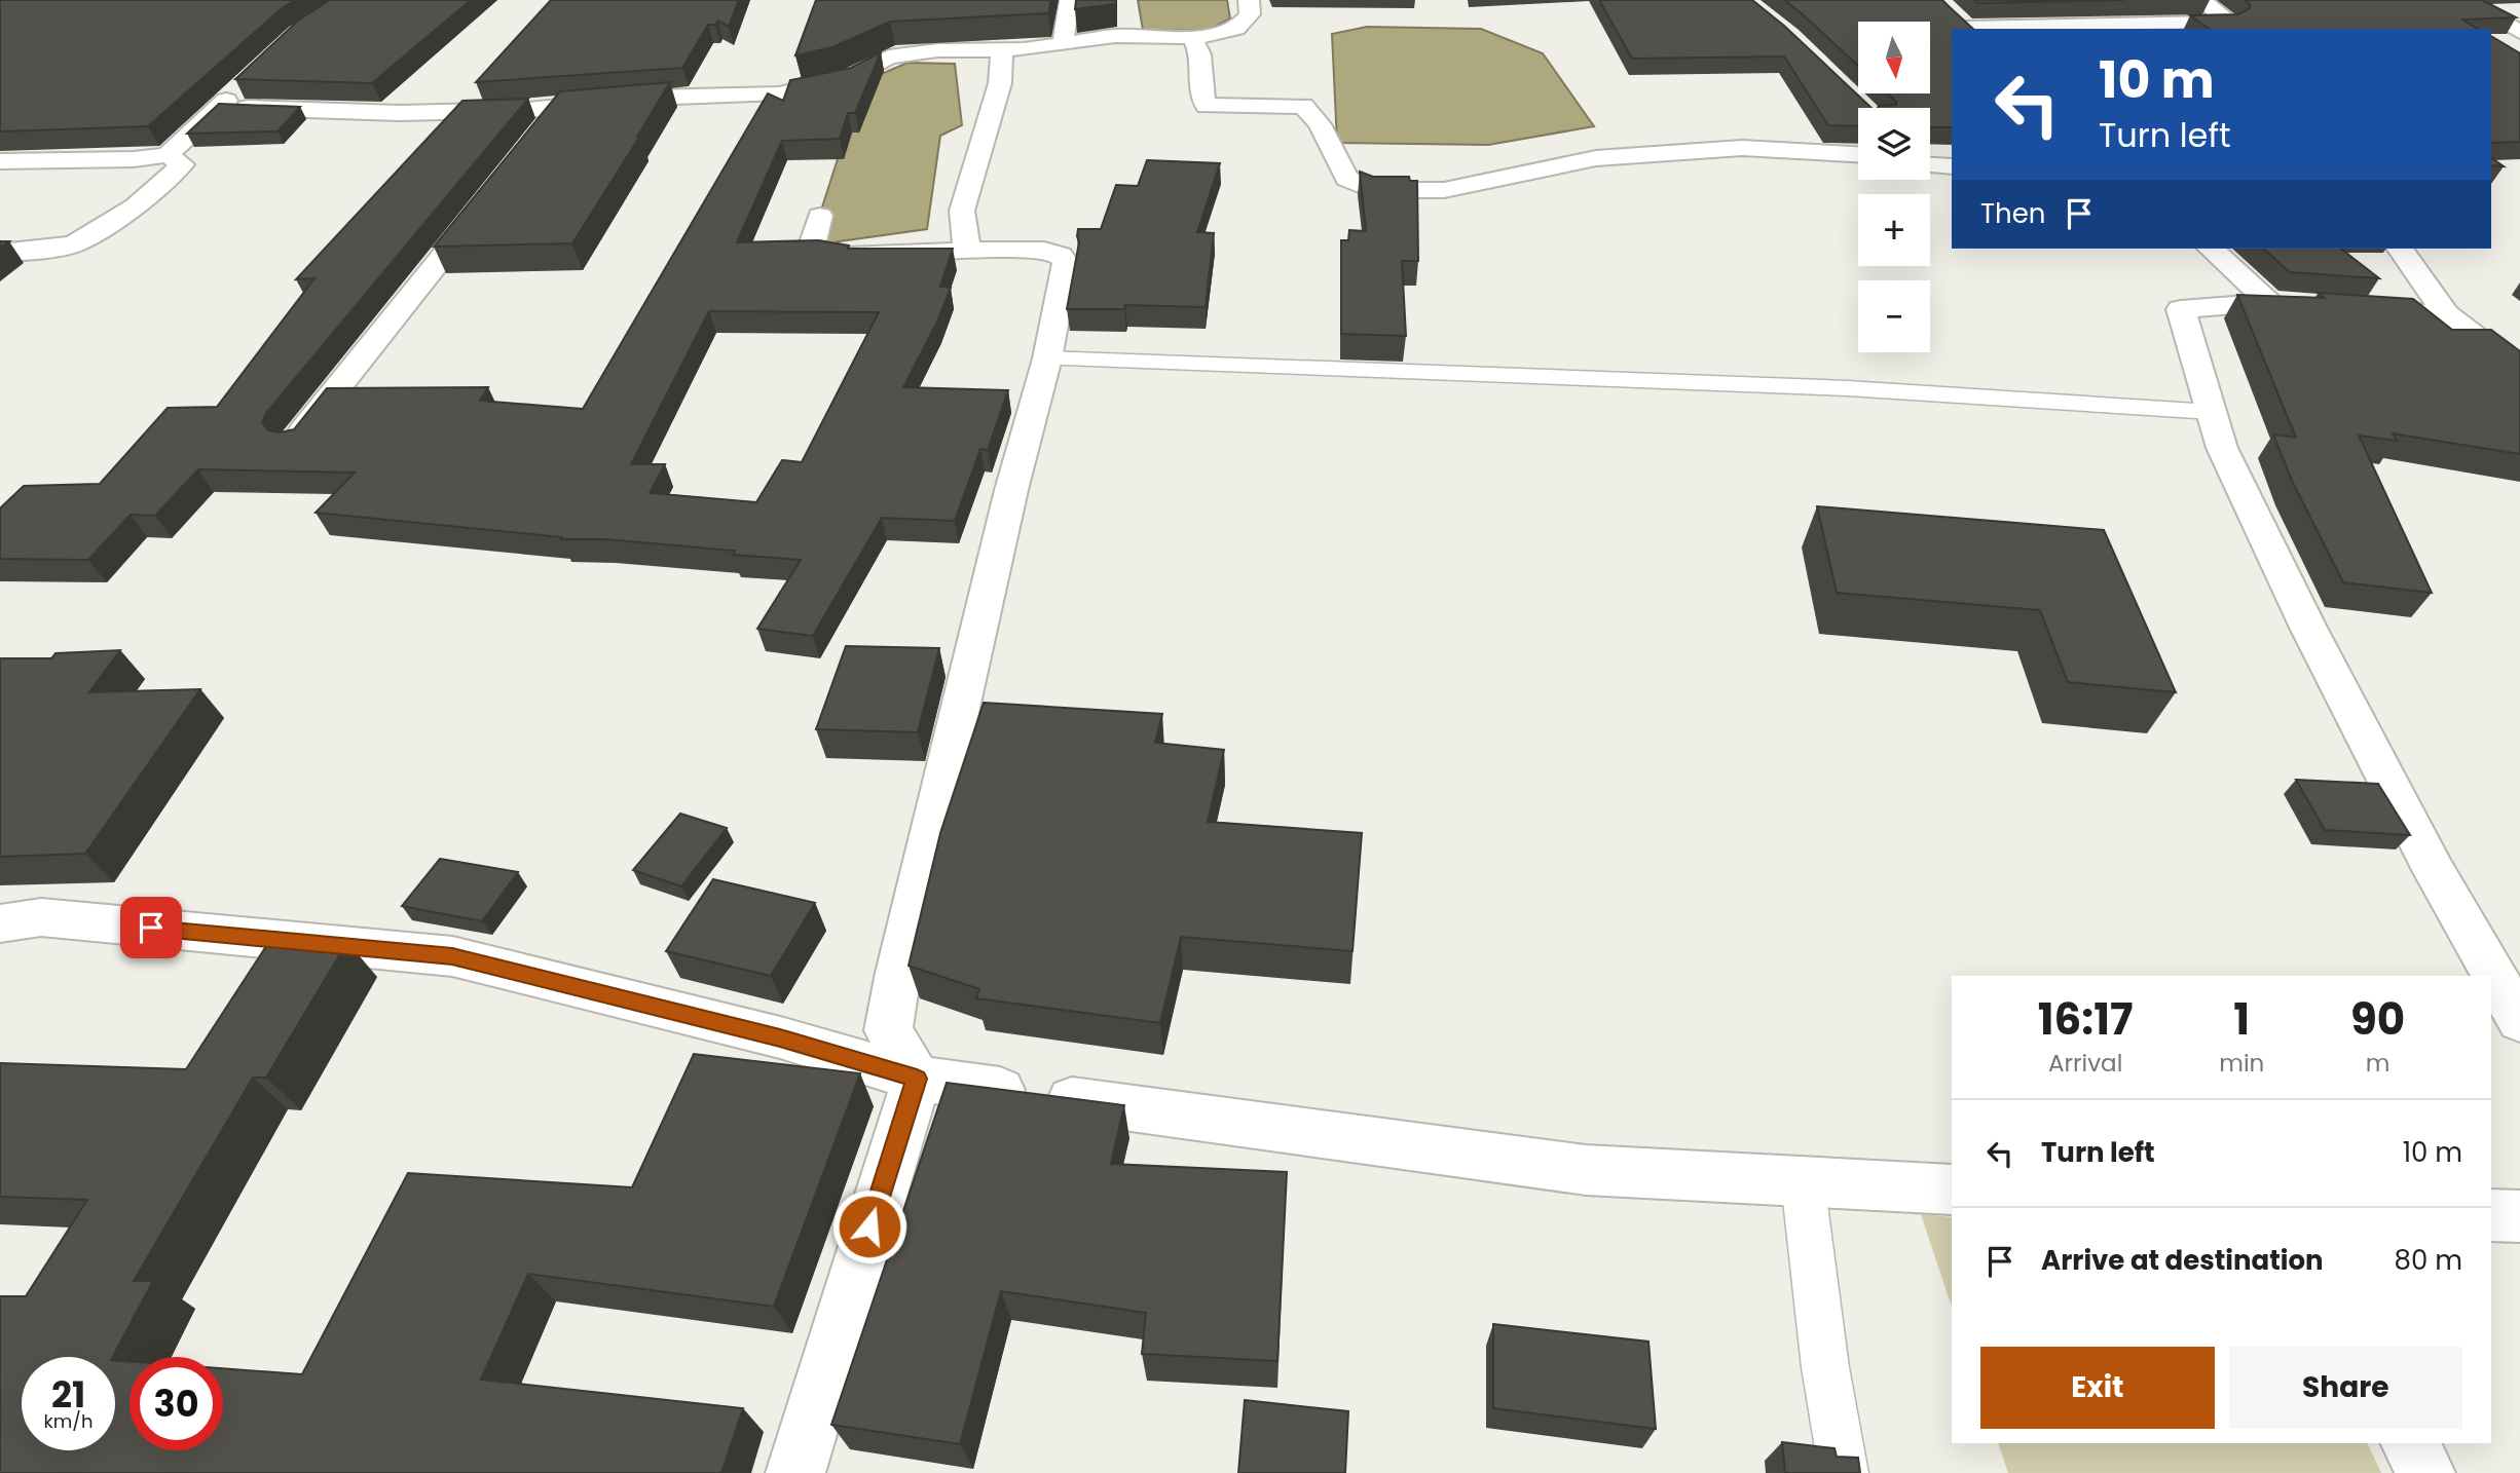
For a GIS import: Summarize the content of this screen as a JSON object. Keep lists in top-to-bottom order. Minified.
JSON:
{"north":"bottom","page":{"map_buttons":["+","−"],"turn":["10 m","Turn left"],"then":"Then","eta":["16:17","Arrival","1","min","90","m"],"list":[{"name":"Turn left","value":"10 m"},{"name":"Arrive at destination","value":"80 m"}],"buttons":["Exit","Share"],"speed":"21 km/h","limit":"30"}}
